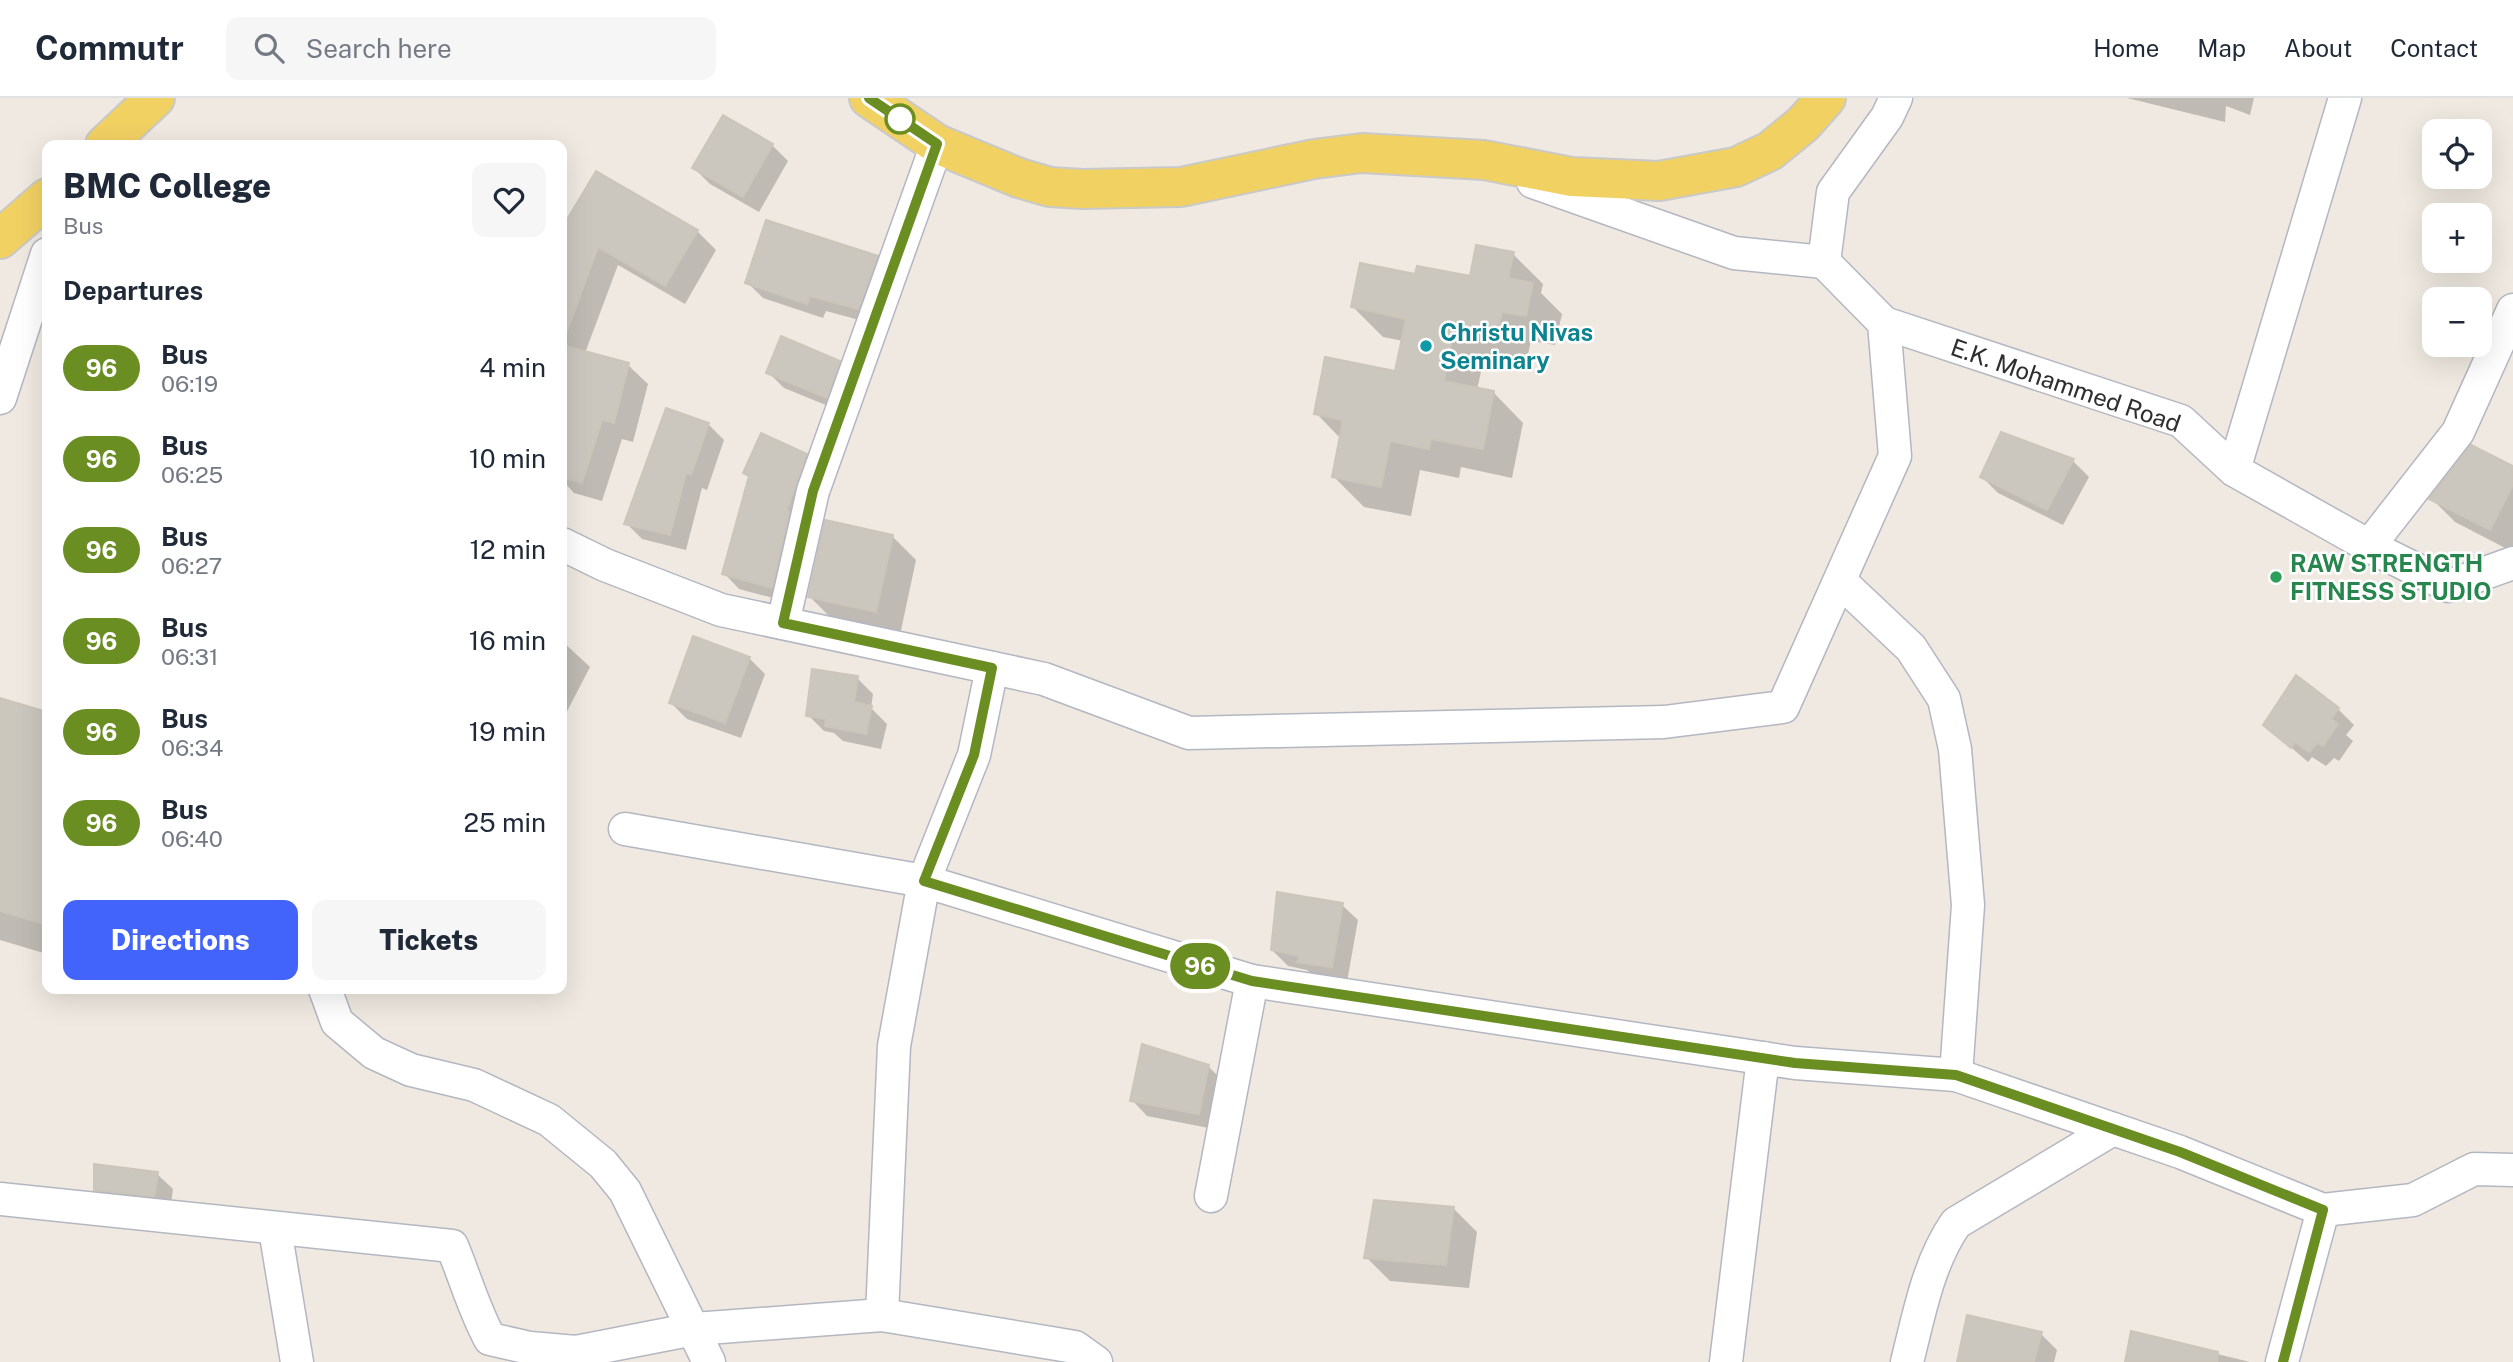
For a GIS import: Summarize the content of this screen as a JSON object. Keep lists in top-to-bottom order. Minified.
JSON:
{"streets":{"street":["E.K. Mohammed Road"]},"places":["Christu Nivas Seminary","RAW STRENGTH FITNESS STUDIO"],"lines":["bus line 96"],"page":{"header":"Commutr","search":"Search here","nav":["Home","Map","About","Contact"],"on_map":"96","map_buttons":["+","−"],"heading":[["BMC College","Bus"],"Departures"],"list":[{"mark":"96","name":"Bus","note":"06:19","value":"4 min"},{"mark":"96","name":"Bus","note":"06:25","value":"10 min"},{"mark":"96","name":"Bus","note":"06:27","value":"12 min"},{"mark":"96","name":"Bus","note":"06:31","value":"16 min"},{"mark":"96","name":"Bus","note":"06:34","value":"19 min"},{"mark":"96","name":"Bus","note":"06:40","value":"25 min"}],"buttons":["Directions","Tickets"]}}
